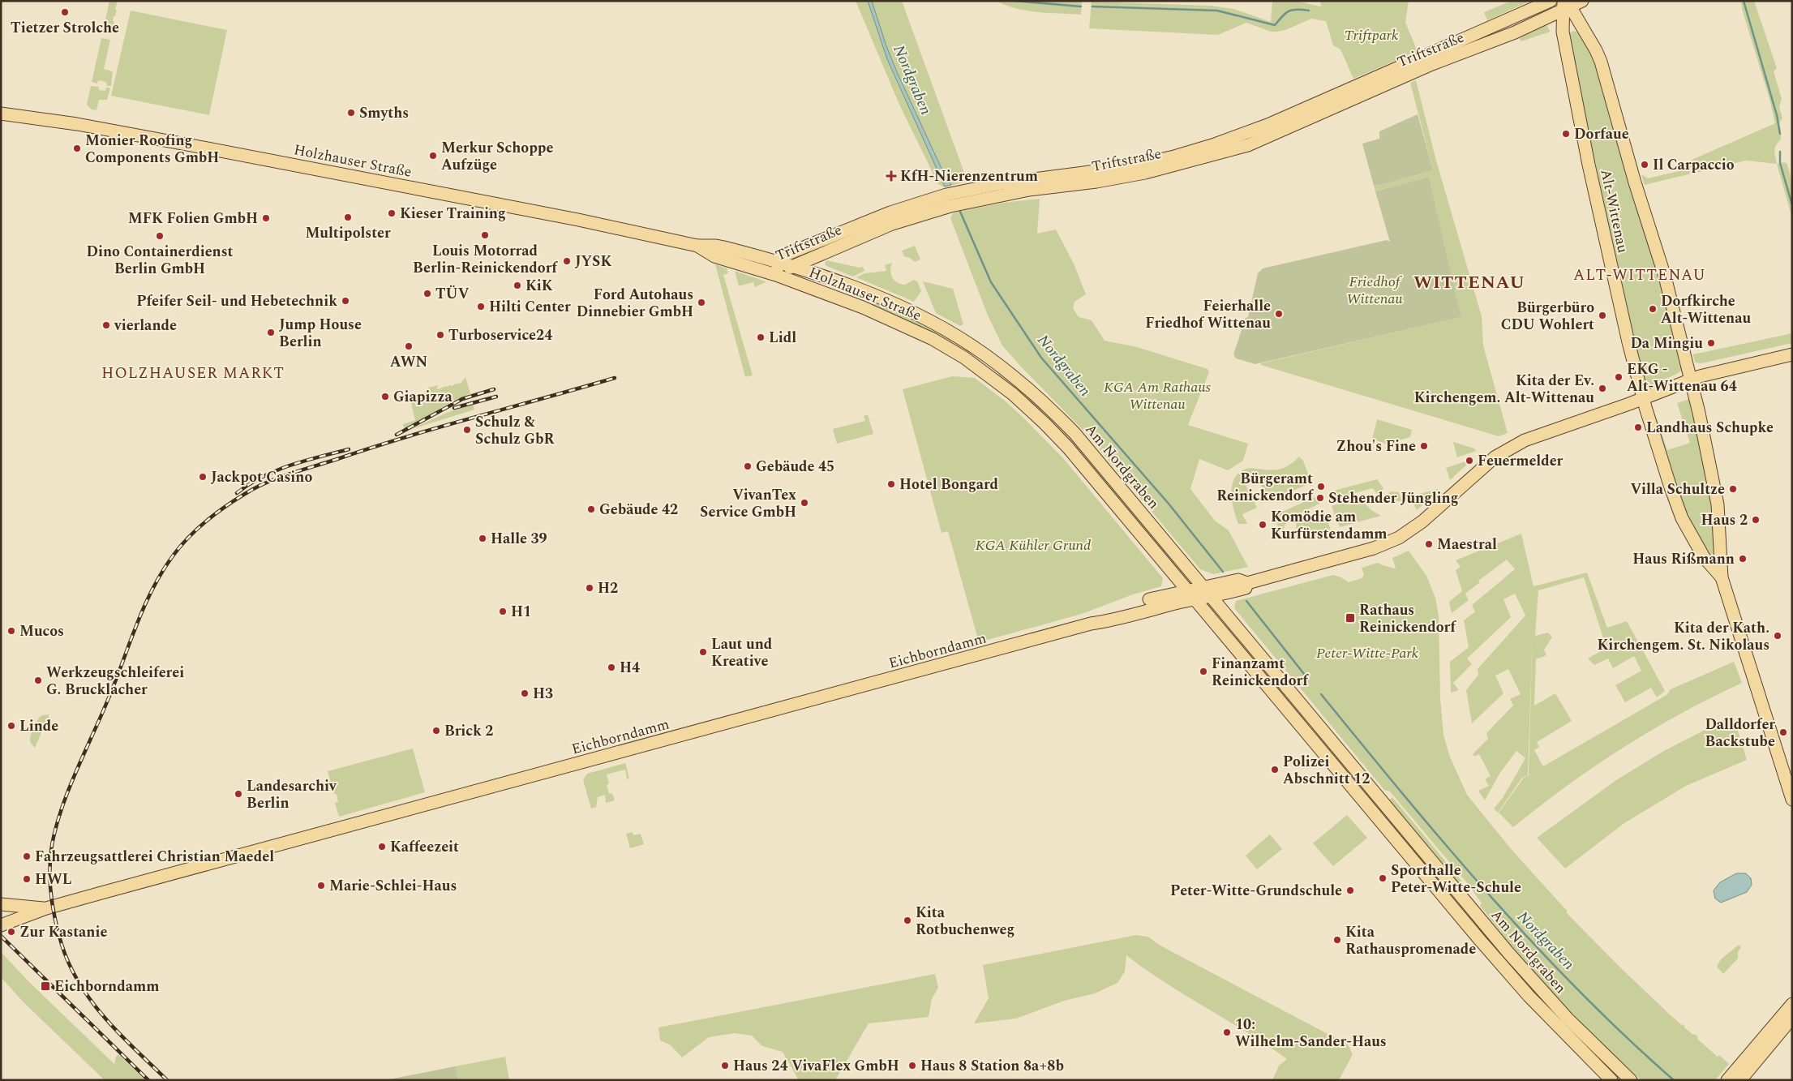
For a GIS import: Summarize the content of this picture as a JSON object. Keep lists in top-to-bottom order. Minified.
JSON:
{"streets":{"main road":["Triftstraße","Holzhauser Straße","Alt-Wittenau","Am Nordgraben","Eichborndamm"]},"crossings":[["Triftstraße","Holzhauser Straße"],["Triftstraße","Alt-Wittenau"],["Holzhauser Straße","Am Nordgraben"],["Alt-Wittenau","Eichborndamm"],["Am Nordgraben","Eichborndamm"]],"districts":["ALT-WITTENAU","WITTENAU","HOLZHAUSER MARKT"],"water":["Nordgraben"],"parks":["Triftpark","Friedhof Wittenau","KGA Am Rathaus Wittenau","KGA Kühler Grund","Peter-Witte-Park"],"places":{"other":["Tietzer Strolche","Smyths","Dorfaue","Monier Roofing Components GmbH","Merkur Schoppe Aufzüge","Il Carpaccio","Kieser Training","Multipolster","MFK Folien GmbH","Louis Motorrad Berlin-Reinickendorf","Dino Containerdienst Berlin GmbH","JYSK","KiK","TÜV","Pfeifer Seil- und Hebetechnik","Ford Autohaus Dinnebier GmbH","Hilti Center","Dorfkirche Alt-Wittenau","Feierhalle Friedhof Wittenau","Bürgerbüro CDU Wohlert","vierlande","Jump House Berlin","Turboservice24","Lidl","Da Mingiu","AWN","EKG - Alt-Wittenau 64","Kita der Ev. Kirchengem. Alt-Wittenau","Giapizza","Landhaus Schupke","Schulz & Schulz GbR","Zhou's Fine","Feuermelder","Gebäude 45","Jackpot Casino","Hotel Bongard","Bürgeramt Reinickendorf","Villa Schultze","Stehender Jüngling","VivanTex Service GmbH","Gebäude 42","Haus 2","Komödie am Kurfürstendamm","Halle 39","Maestral","Haus Rißmann","H2","H1","Mucos","Kita der Kath. Kirchengem. St. Nikolaus","Laut und Kreative","H4","Finanzamt Reinickendorf","Werkzeugschleiferei G. Brucklacher","H3","Linde","Brick 2","Dalldorfer Backstube","Polizei Abschnitt 12","Landesarchiv Berlin","Kaffeezeit","Fahrzeugsattlerei Christian Maedel","Sporthalle Peter-Witte-Schule","HWL","Marie-Schlei-Haus","Peter-Witte-Grundschule","Kita Rotbuchenweg","Zur Kastanie","Kita Rathauspromenade","10: Wilhelm-Sander-Haus","Haus 24 VivaFlex GmbH","Haus 8 Station 8a+8b"],"health":["KfH-Nierenzentrum"],"transit":["Rathaus Reinickendorf","Eichborndamm"]}}
